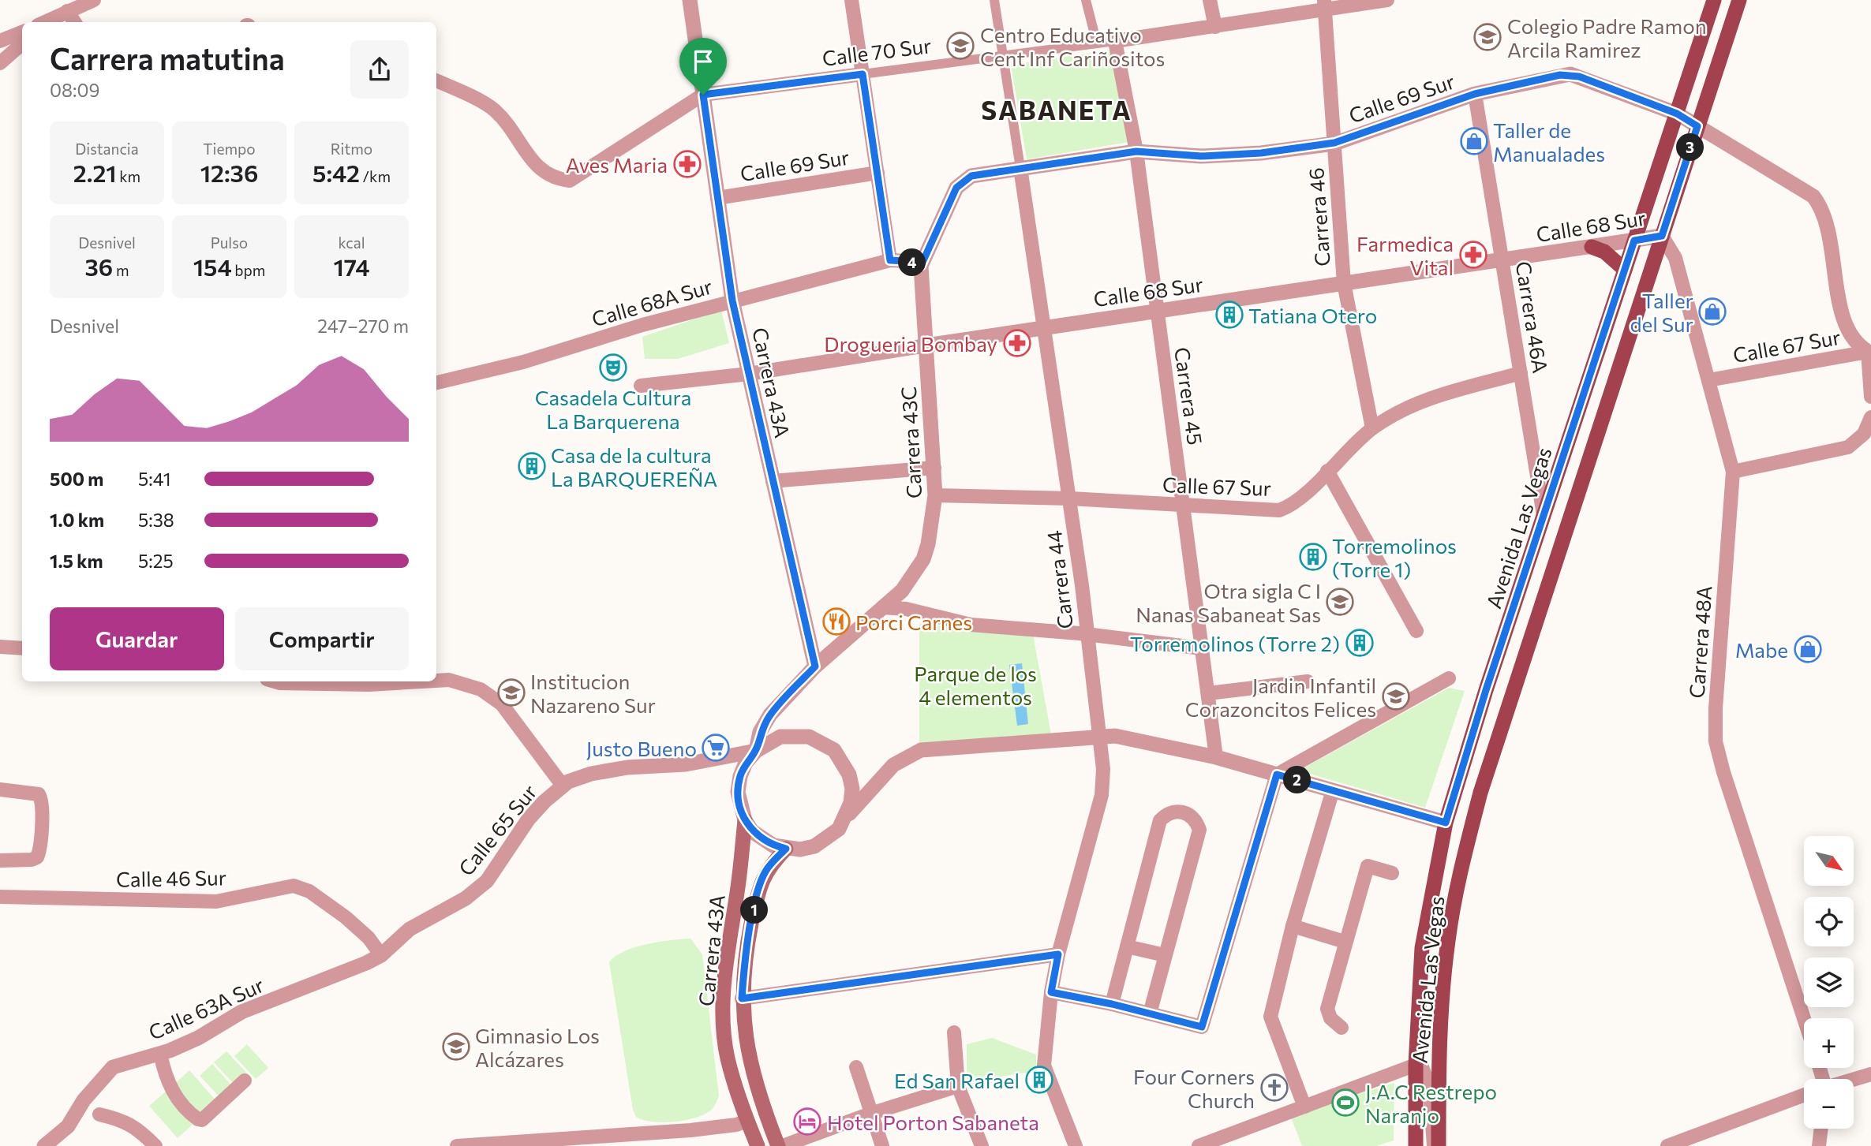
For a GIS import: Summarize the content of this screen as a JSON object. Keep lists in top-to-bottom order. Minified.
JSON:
{"streets":{"main road":["Carrera 43A","Avenida Las Vegas"],"street":["Calle 70 Sur","Calle 69 Sur","Carrera 46","Calle 68 Sur","Calle 68A Sur","Carrera 46A","Calle 67 Sur","Carrera 45","Carrera 43C","Carrera 44","Carrera 48A","Calle 65 Sur","Calle 46 Sur","Calle 63A Sur"]},"crossings":[["Calle 70 Sur","Carrera 46"],["Calle 70 Sur","Carrera 43A"],["Calle 70 Sur","Carrera 45"],["Calle 70 Sur","Carrera 44"],["Calle 69 Sur","Carrera 46"],["Calle 69 Sur","Carrera 46A"],["Calle 69 Sur","Calle 67 Sur"],["Calle 69 Sur","Carrera 43A"],["Calle 69 Sur","Carrera 45"],["Calle 69 Sur","Carrera 43C"],["Calle 69 Sur","Avenida Las Vegas"],["Calle 69 Sur","Carrera 44"],["Carrera 46","Calle 68 Sur"],["Carrera 46","Calle 67 Sur"],["Calle 68 Sur","Carrera 46A"],["Calle 68 Sur","Carrera 43A"],["Calle 68 Sur","Carrera 45"],["Calle 68 Sur","Carrera 43C"],["Calle 68 Sur","Avenida Las Vegas"],["Calle 68 Sur","Carrera 44"],["Calle 68 Sur","Carrera 48A"],["Calle 68A Sur","Carrera 43A"],["Calle 68A Sur","Carrera 43C"],["Carrera 46A","Calle 67 Sur"],["Carrera 46A","Avenida Las Vegas"],["Calle 67 Sur","Carrera 45"],["Calle 67 Sur","Carrera 43C"],["Calle 67 Sur","Carrera 44"],["Calle 67 Sur","Carrera 48A"],["Carrera 43A","Carrera 43C"],["Carrera 43A","Calle 65 Sur"],["Avenida Las Vegas","Carrera 48A"],["Calle 65 Sur","Calle 46 Sur"],["Calle 65 Sur","Calle 63A Sur"],["Calle 46 Sur","Calle 63A Sur"]],"districts":["SABANETA"],"parks":["Parque de los 4 elementos"],"places":{"school or university":["Colegio Padre Ramon Arcila Ramirez","Centro Educativo Cent Inf Cariñositos","Otra sigla C I Nanas Sabaneat Sas","Institucion Nazareno Sur","Jardin Infantil Corazoncitos Felices","Gimnasio Los Alcázares"],"shop":["Taller de Manualades","Taller del Sur","Mabe"],"pharmacy":["Aves Maria","Farmedica Vital","Drogueria Bombay"],"building":["Tatiana Otero","Casa de la cultura La BARQUEREÑA","Torremolinos (Torre 1)","Torremolinos (Torre 2)","Ed San Rafael"],"theatre":["Casadela Cultura La Barquerena"],"restaurant":["Porci Carnes"],"supermarket":["Justo Bueno"],"church":["Four Corners Church"],"sports":["J.A.C Restrepo Naranjo"],"hotel":["Hotel Porton Sabaneta"]},"north":"bottom right","page":{"heading":["Carrera matutina","08:09"],"stats":[["Distancia","2.21 km"],["Tiempo","12:36"],["Ritmo","5:42 /km"],["Desnivel","36 m"],["Pulso","154 bpm"],["kcal","174"]],"pins":["3","4","2","1"],"chart":["Desnivel","247–270 m"],"list":[{"name":"500 m","note":"5:41"},{"name":"1.0 km","note":"5:38"},{"name":"1.5 km","note":"5:25"}],"buttons":["Guardar","Compartir"],"map_buttons":["+","−"]}}
